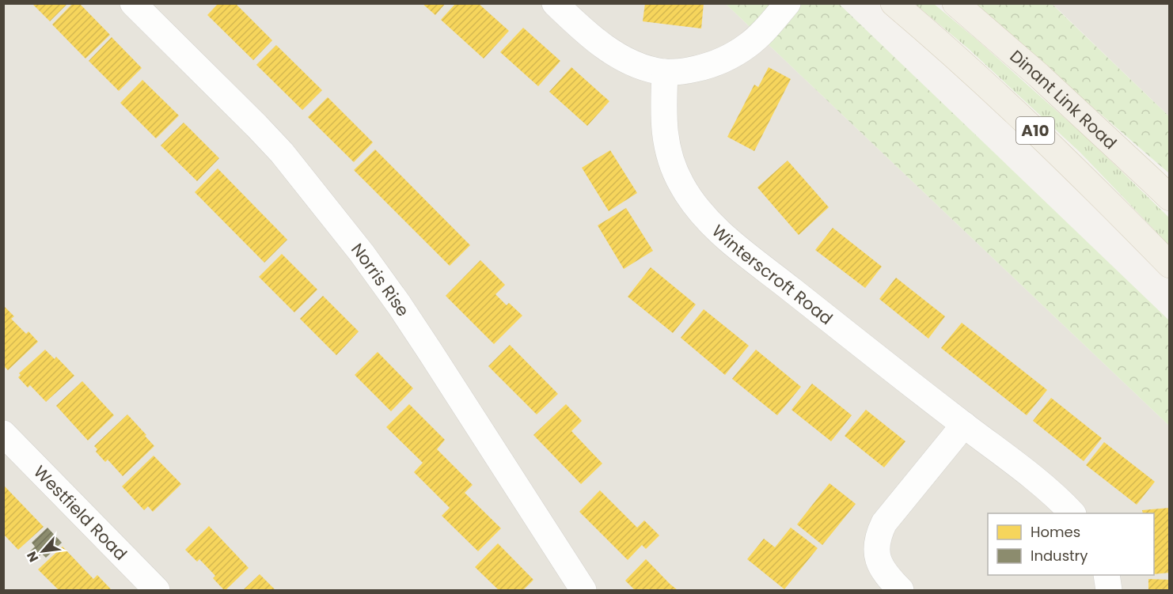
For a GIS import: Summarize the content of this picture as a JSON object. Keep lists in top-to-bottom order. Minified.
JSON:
{"streets":{"main road":["Dinant Link Road","A10"],"street":["Winterscroft Road","Norris Rise","Westfield Road"]},"legend":["Homes","Industry"],"north":"bottom left"}
